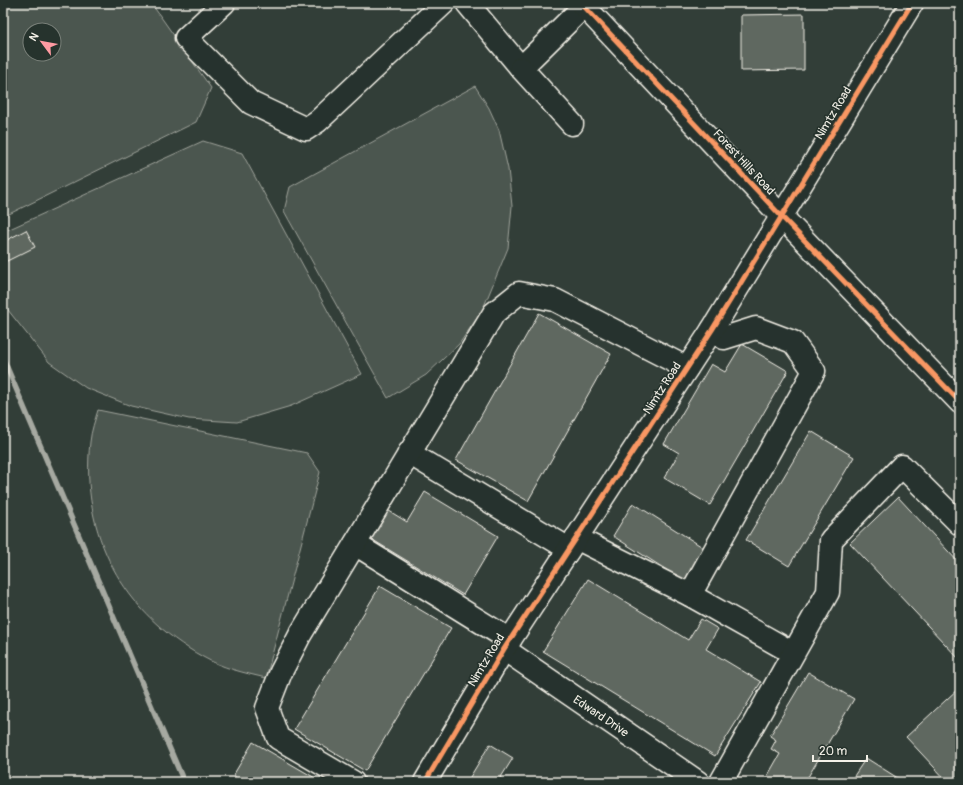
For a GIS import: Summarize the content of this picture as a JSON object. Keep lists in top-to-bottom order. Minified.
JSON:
{"streets":{"street":["Nimtz Road","Forest Hills Road","Edward Drive"]},"crossings":[["Nimtz Road","Forest Hills Road"],["Nimtz Road","Edward Drive"]],"scale_bar":"20 m","north":"top left"}
